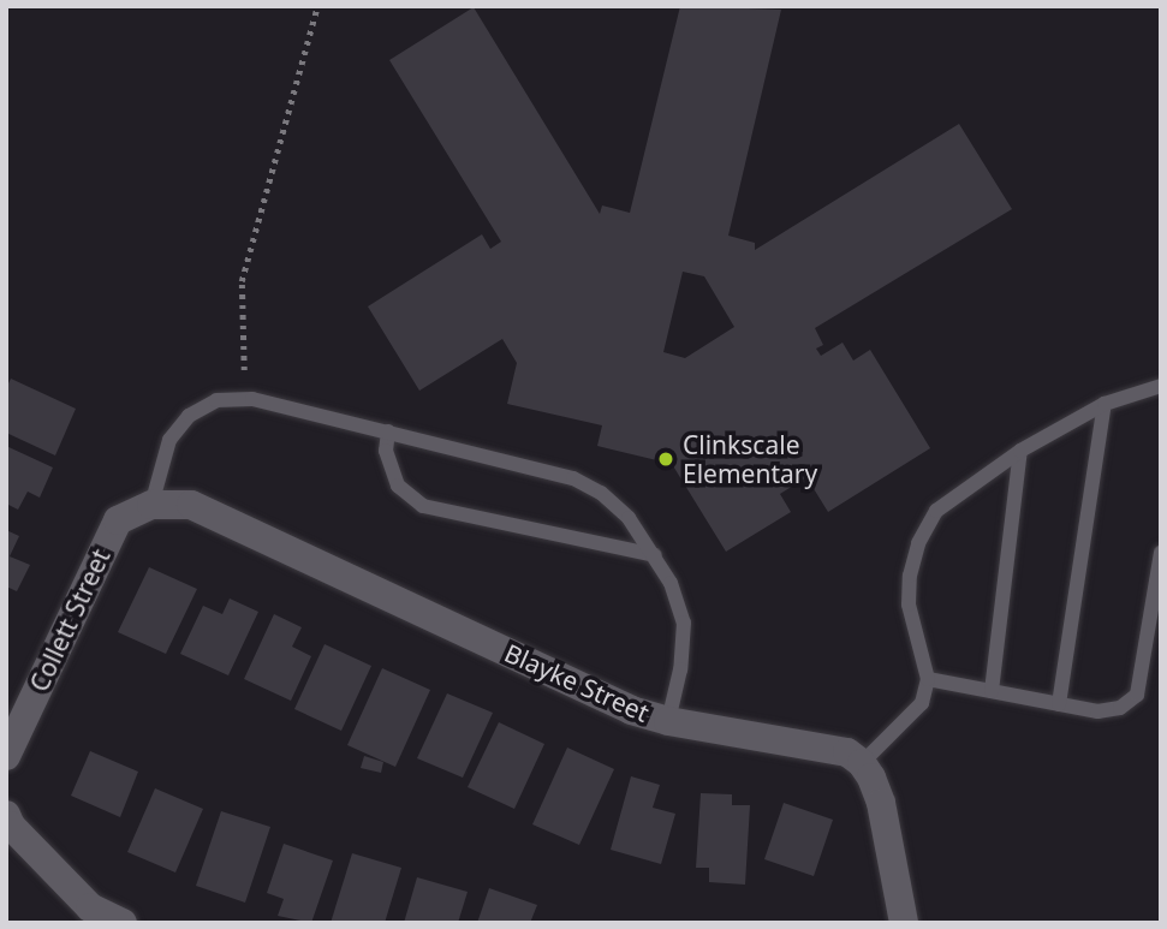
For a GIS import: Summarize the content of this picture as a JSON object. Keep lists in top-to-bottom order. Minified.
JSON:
{"streets":{"street":["Collett Street","Blayke Street"]},"crossings":[["Collett Street","Blayke Street"]],"places":["Clinkscale Elementary"]}
